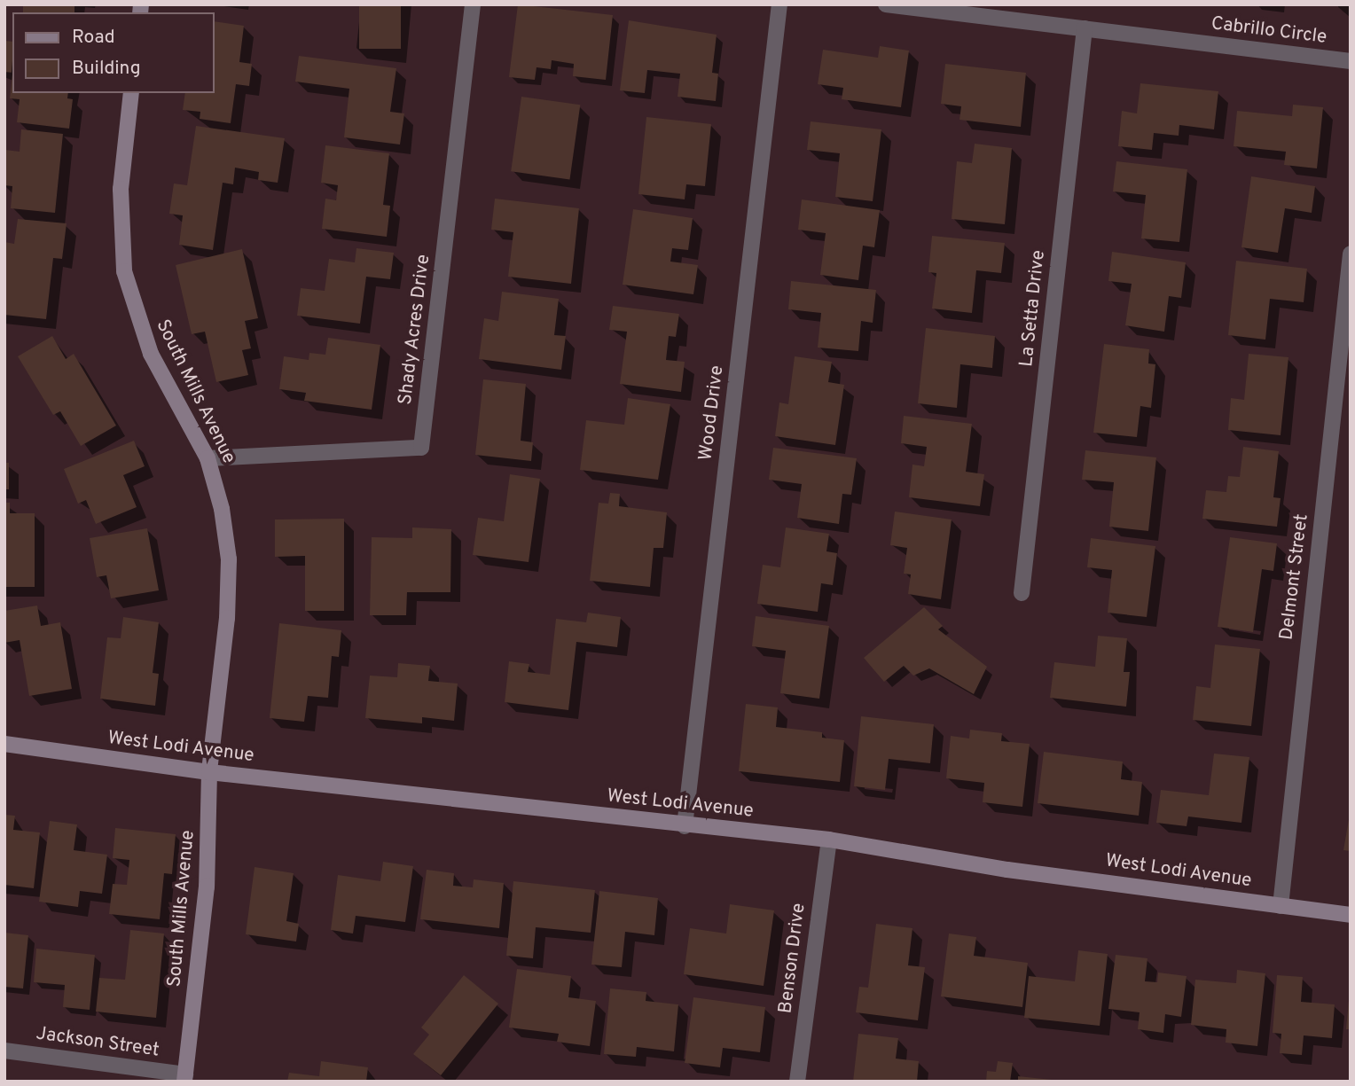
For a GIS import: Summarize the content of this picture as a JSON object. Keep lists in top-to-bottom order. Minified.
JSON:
{"streets":{"main road":["South Mills Avenue","West Lodi Avenue"],"street":["Cabrillo Circle","La Setta Drive","Shady Acres Drive","Wood Drive","Delmont Street","Benson Drive","Jackson Street"]},"crossings":[["Cabrillo Circle","La Setta Drive"],["Shady Acres Drive","South Mills Avenue"],["South Mills Avenue","West Lodi Avenue"],["South Mills Avenue","Jackson Street"],["Wood Drive","West Lodi Avenue"],["Delmont Street","West Lodi Avenue"],["West Lodi Avenue","Benson Drive"]],"legend":["Road","Building"]}
